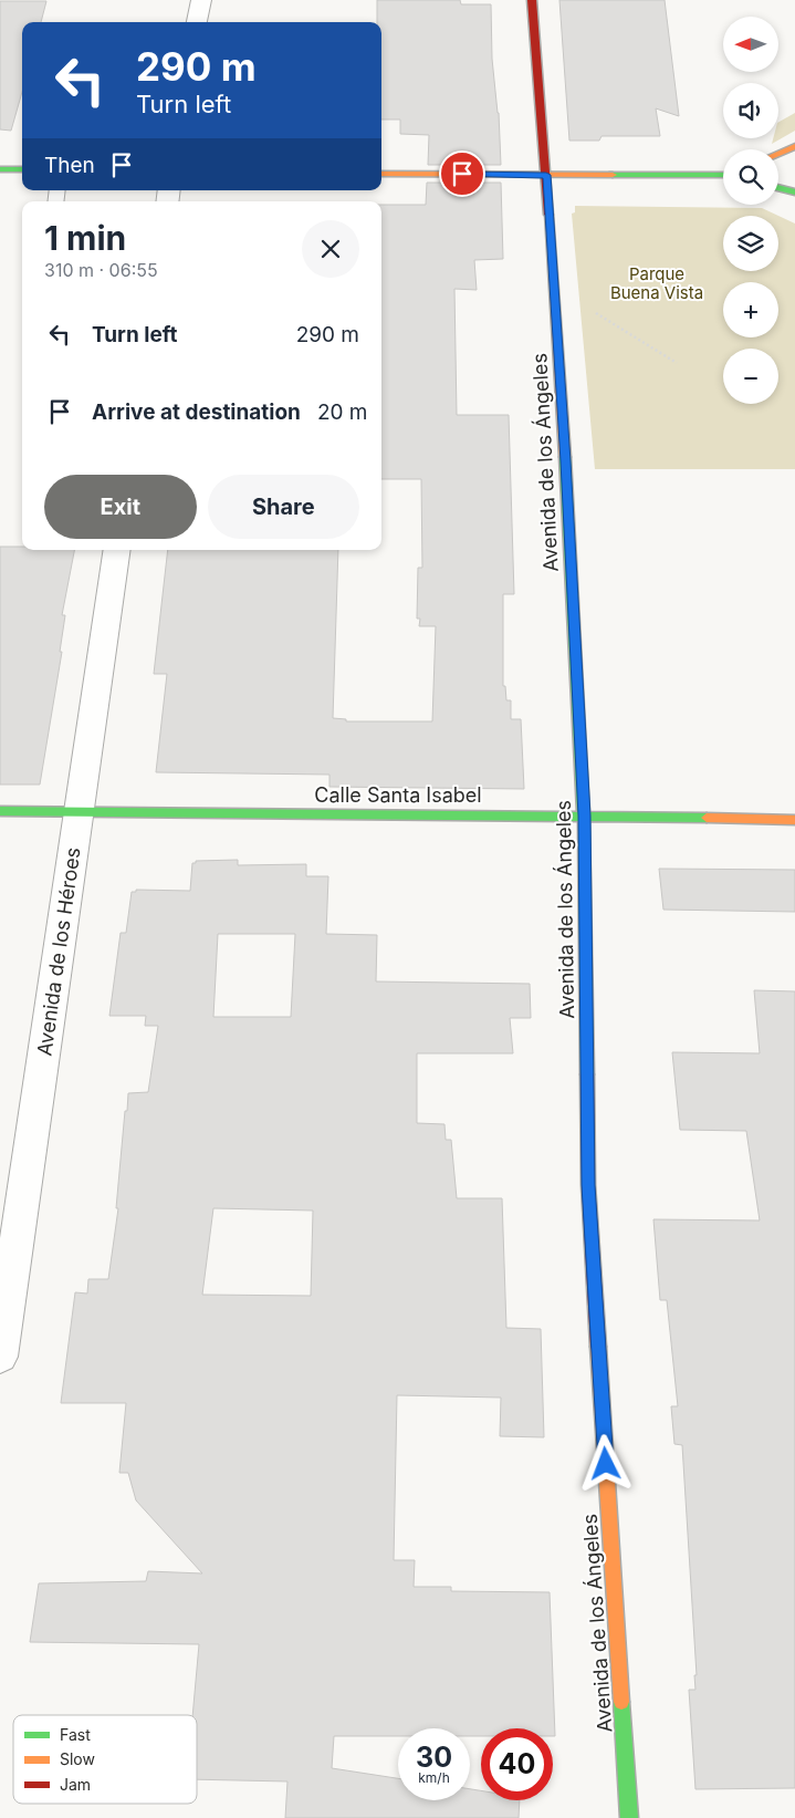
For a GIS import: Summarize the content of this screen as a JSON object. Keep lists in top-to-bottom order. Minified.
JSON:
{"streets":{"street":["Avenida de los Ángeles","Calle Santa Isabel","Avenida de los Héroes"]},"crossings":[["Avenida de los Ángeles","Calle Santa Isabel"],["Calle Santa Isabel","Avenida de los Héroes"]],"parks":["Parque Buena Vista"],"legend":["Fast","Slow","Jam"],"north":"left","page":{"map_buttons":["+","−"],"turn":["290 m","Turn left"],"then":"Then","heading":["1 min","310 m · 06:55"],"list":[{"name":"Turn left","value":"290 m"},{"name":"Arrive at destination","value":"20 m"}],"buttons":["Exit","Share"],"speed":"30 km/h","limit":"40"}}
